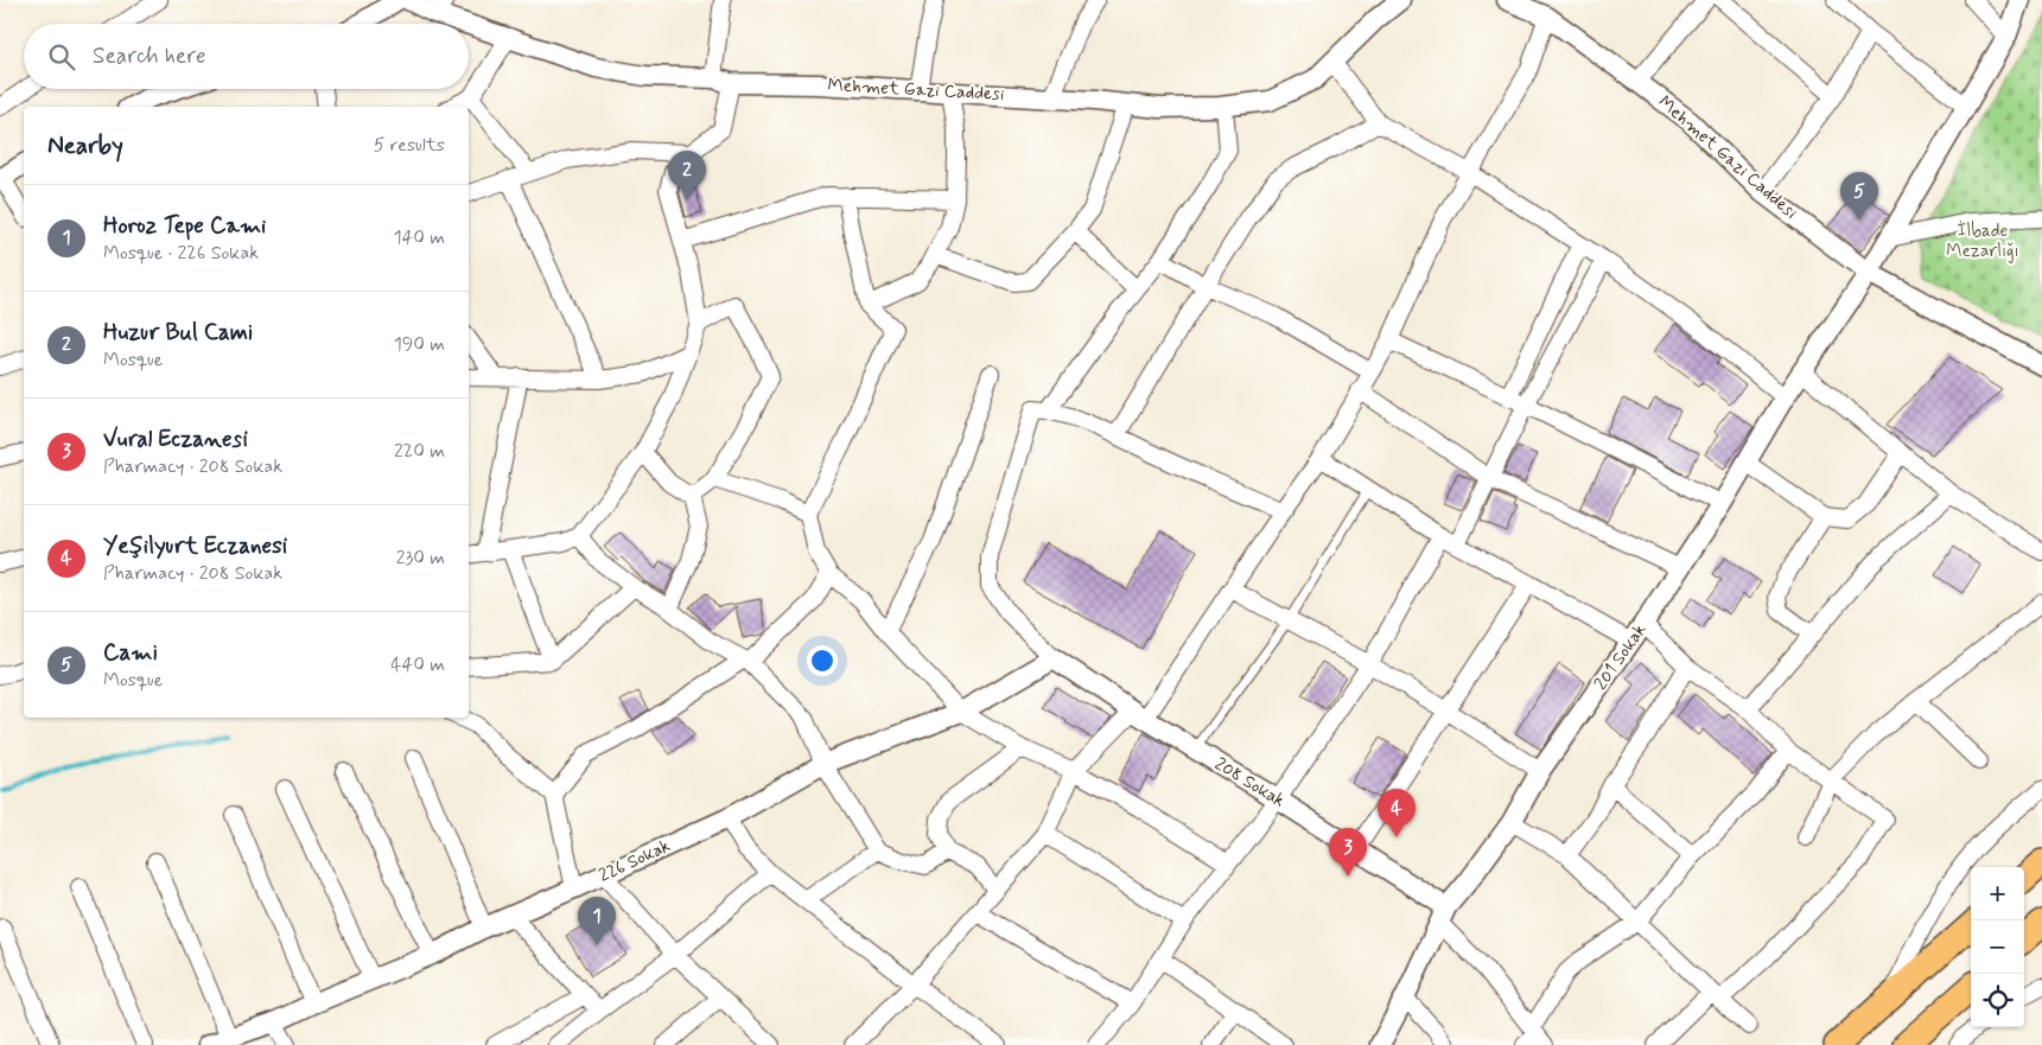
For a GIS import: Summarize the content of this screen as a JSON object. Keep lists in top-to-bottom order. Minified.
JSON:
{"streets":{"street":["Mehmet Gazi Caddesi","201 Sokak","208 Sokak","226 Sokak"]},"crossings":[["Mehmet Gazi Caddesi","201 Sokak"],["201 Sokak","208 Sokak"],["208 Sokak","226 Sokak"]],"parks":["İlbade Mezarlığı"],"page":{"search":"Search here","heading":["Nearby","5 results"],"pins":["2","5","4","3","1"],"list":[{"mark":"1","name":"Horoz Tepe Cami","note":"Mosque · 226 Sokak","value":"140 m"},{"mark":"2","name":"Huzur Bul Cami","note":"Mosque","value":"190 m"},{"mark":"3","name":"Vural Eczanesi","note":"Pharmacy · 208 Sokak","value":"220 m"},{"mark":"4","name":"Yeşilyurt Eczanesi","note":"Pharmacy · 208 Sokak","value":"230 m"},{"mark":"5","name":"Cami","note":"Mosque","value":"440 m"}],"map_buttons":["+","−"]}}
